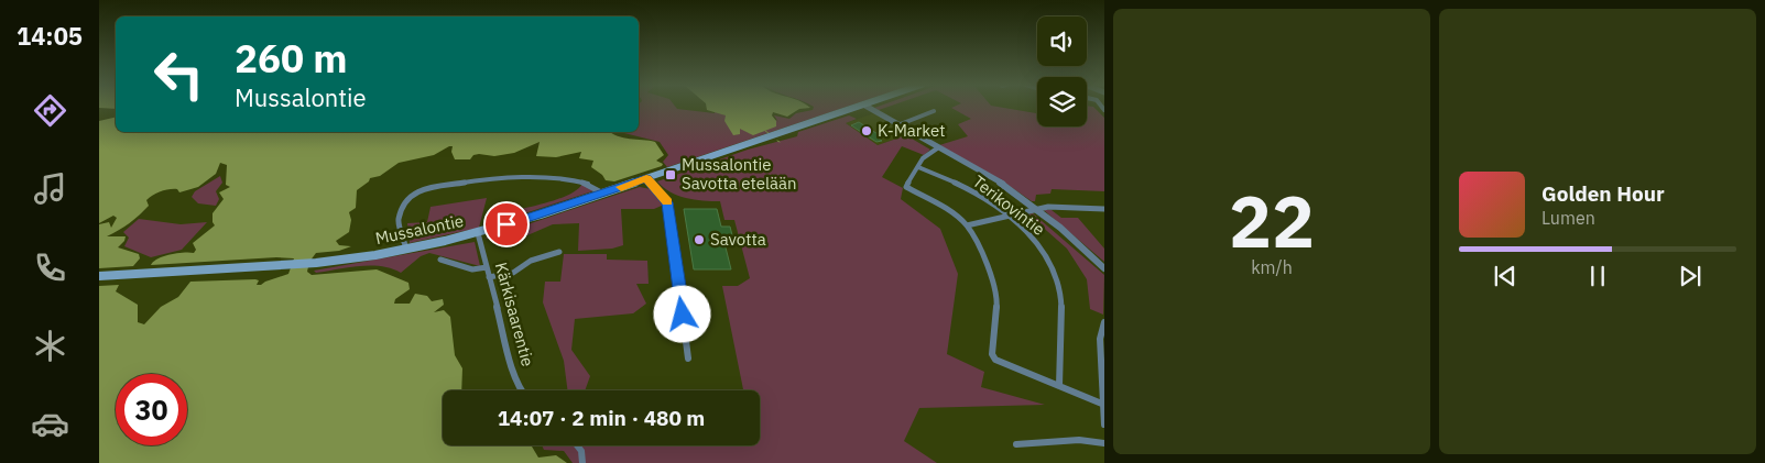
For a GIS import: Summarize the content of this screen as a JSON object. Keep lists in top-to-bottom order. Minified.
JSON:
{"streets":{"main road":["Mussalontie"],"street":["Terikovintie","Kärkisaarentie"]},"crossings":[["Mussalontie","Kärkisaarentie"]],"places":{"other":["K-Market","Savotta"],"transit":["Mussalontie Savotta etelään"]},"page":{"tabs":"14:05","tile":["22","km/h"],"turn":["260 m","Mussalontie"],"song":["Golden Hour","Lumen"],"limit":"30","trip":"14:07 · 2 min · 480 m"}}
